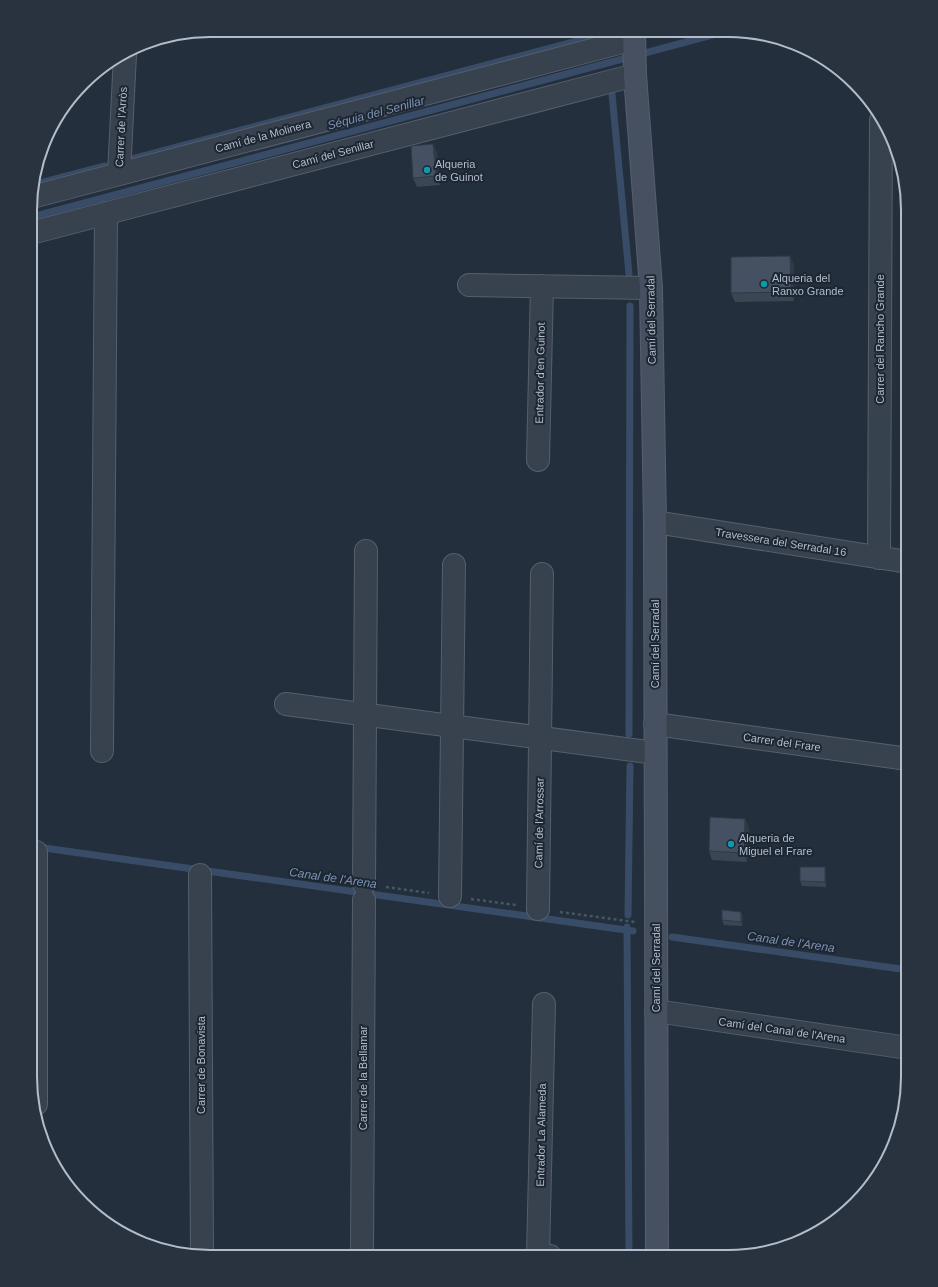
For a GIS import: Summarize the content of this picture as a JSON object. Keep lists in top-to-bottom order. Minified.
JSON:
{"streets":{"street":["Carrer de l'Arròs","Camí de la Molinera","Camí del Senillar","Camí del Serradal","Carrer del Rancho Grande","Entrador d'en Guinot","Travessera del Serradal 16","Carrer del Frare","Camí de l'Arrossar","Camí del Canal de l'Arena","Carrer de Bonavista","Carrer de la Bellamar","Entrador La Alameda"]},"crossings":[["Carrer de l'Arròs","Camí de la Molinera"],["Camí de la Molinera","Camí del Serradal"],["Camí del Senillar","Camí del Serradal"],["Camí del Serradal","Travessera del Serradal 16"],["Camí del Serradal","Carrer del Frare"],["Camí del Serradal","Camí del Canal de l'Arena"],["Carrer del Rancho Grande","Travessera del Serradal 16"]],"water":["Séquia del Senillar","Canal de l'Arena"],"places":["Alqueria de Guinot","Alqueria del Ranxo Grande","Alqueria de Miguel el Frare"]}
